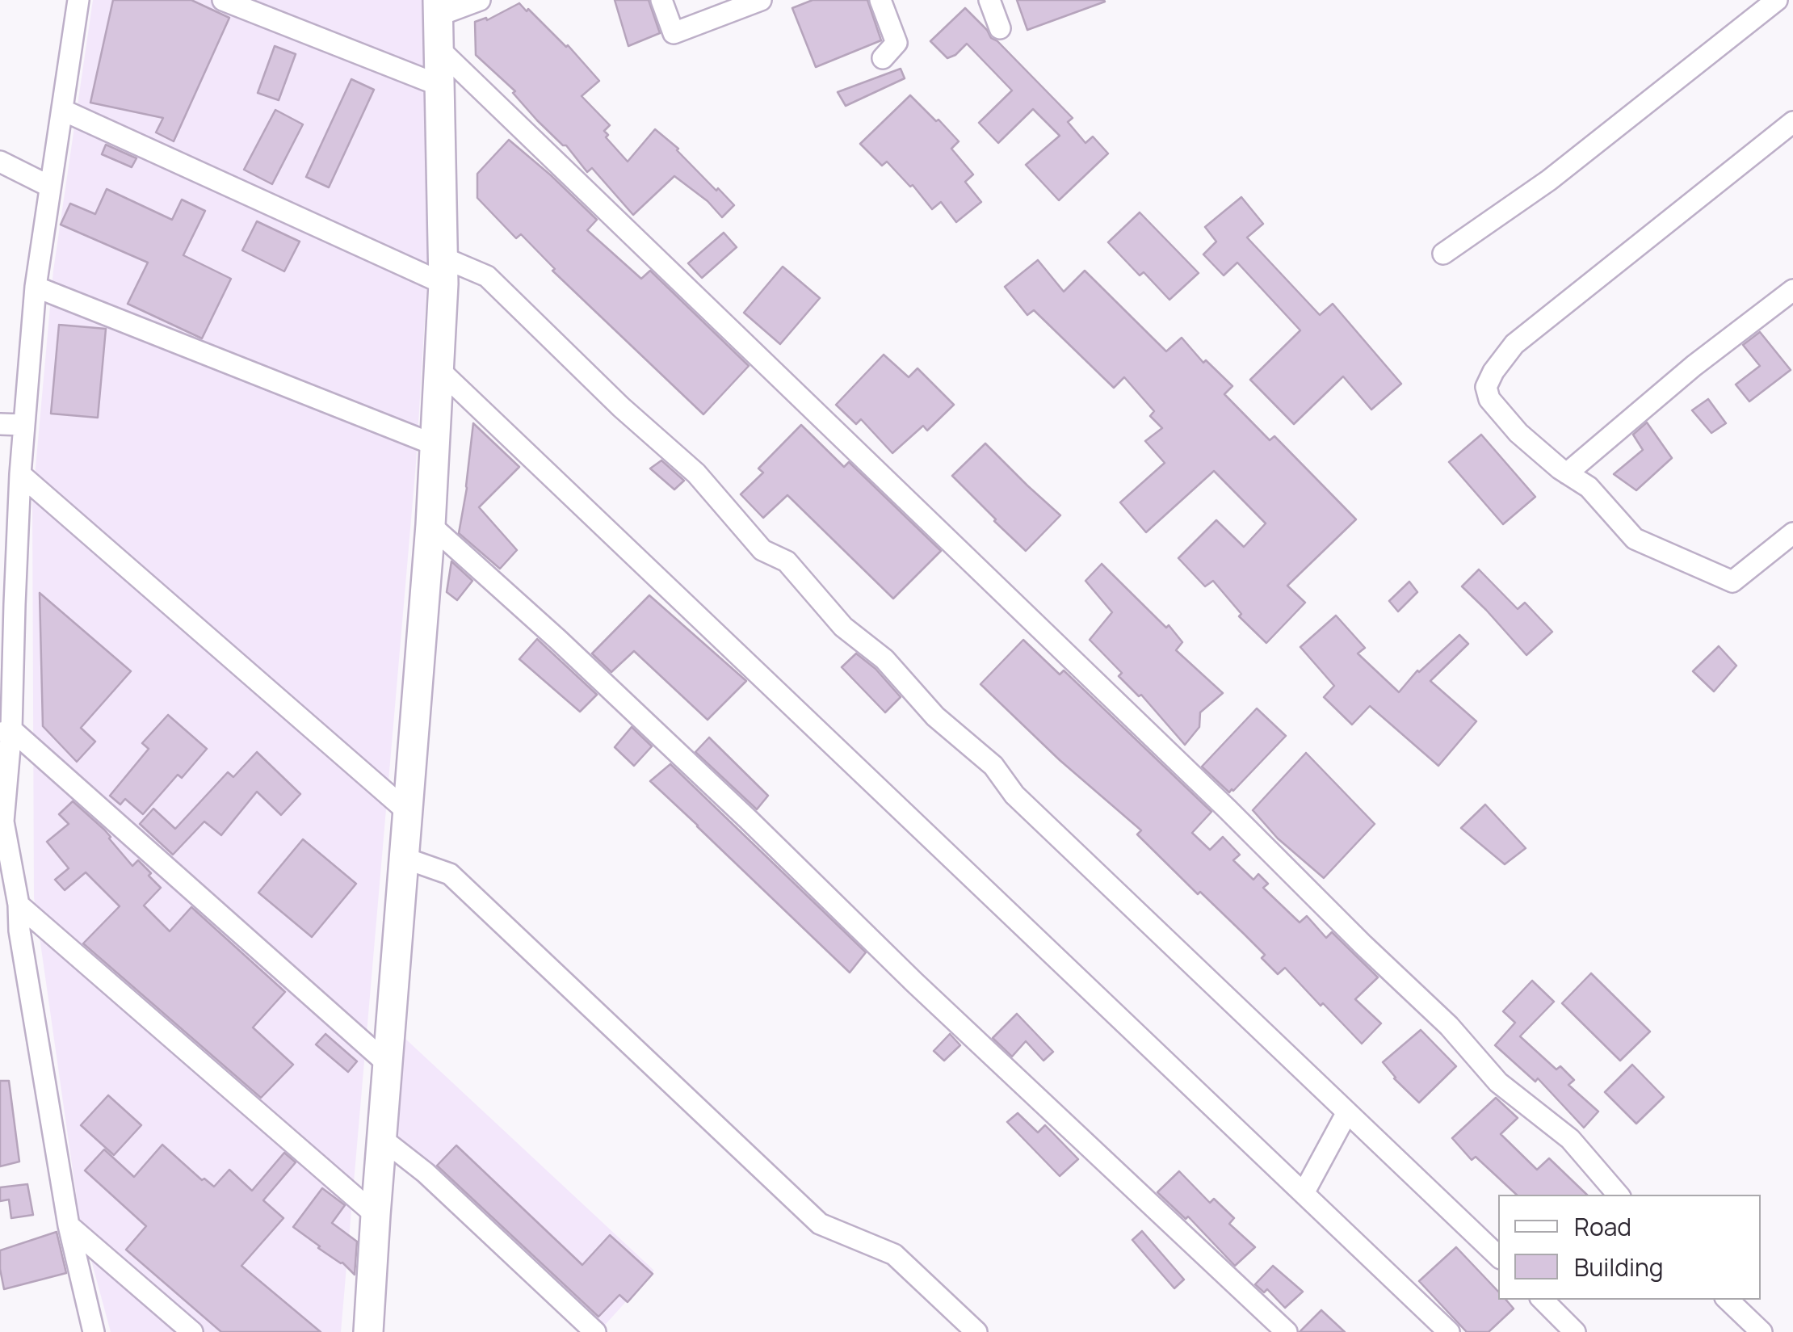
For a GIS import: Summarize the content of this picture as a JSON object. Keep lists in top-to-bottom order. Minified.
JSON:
{"legend":["Road","Building"]}
